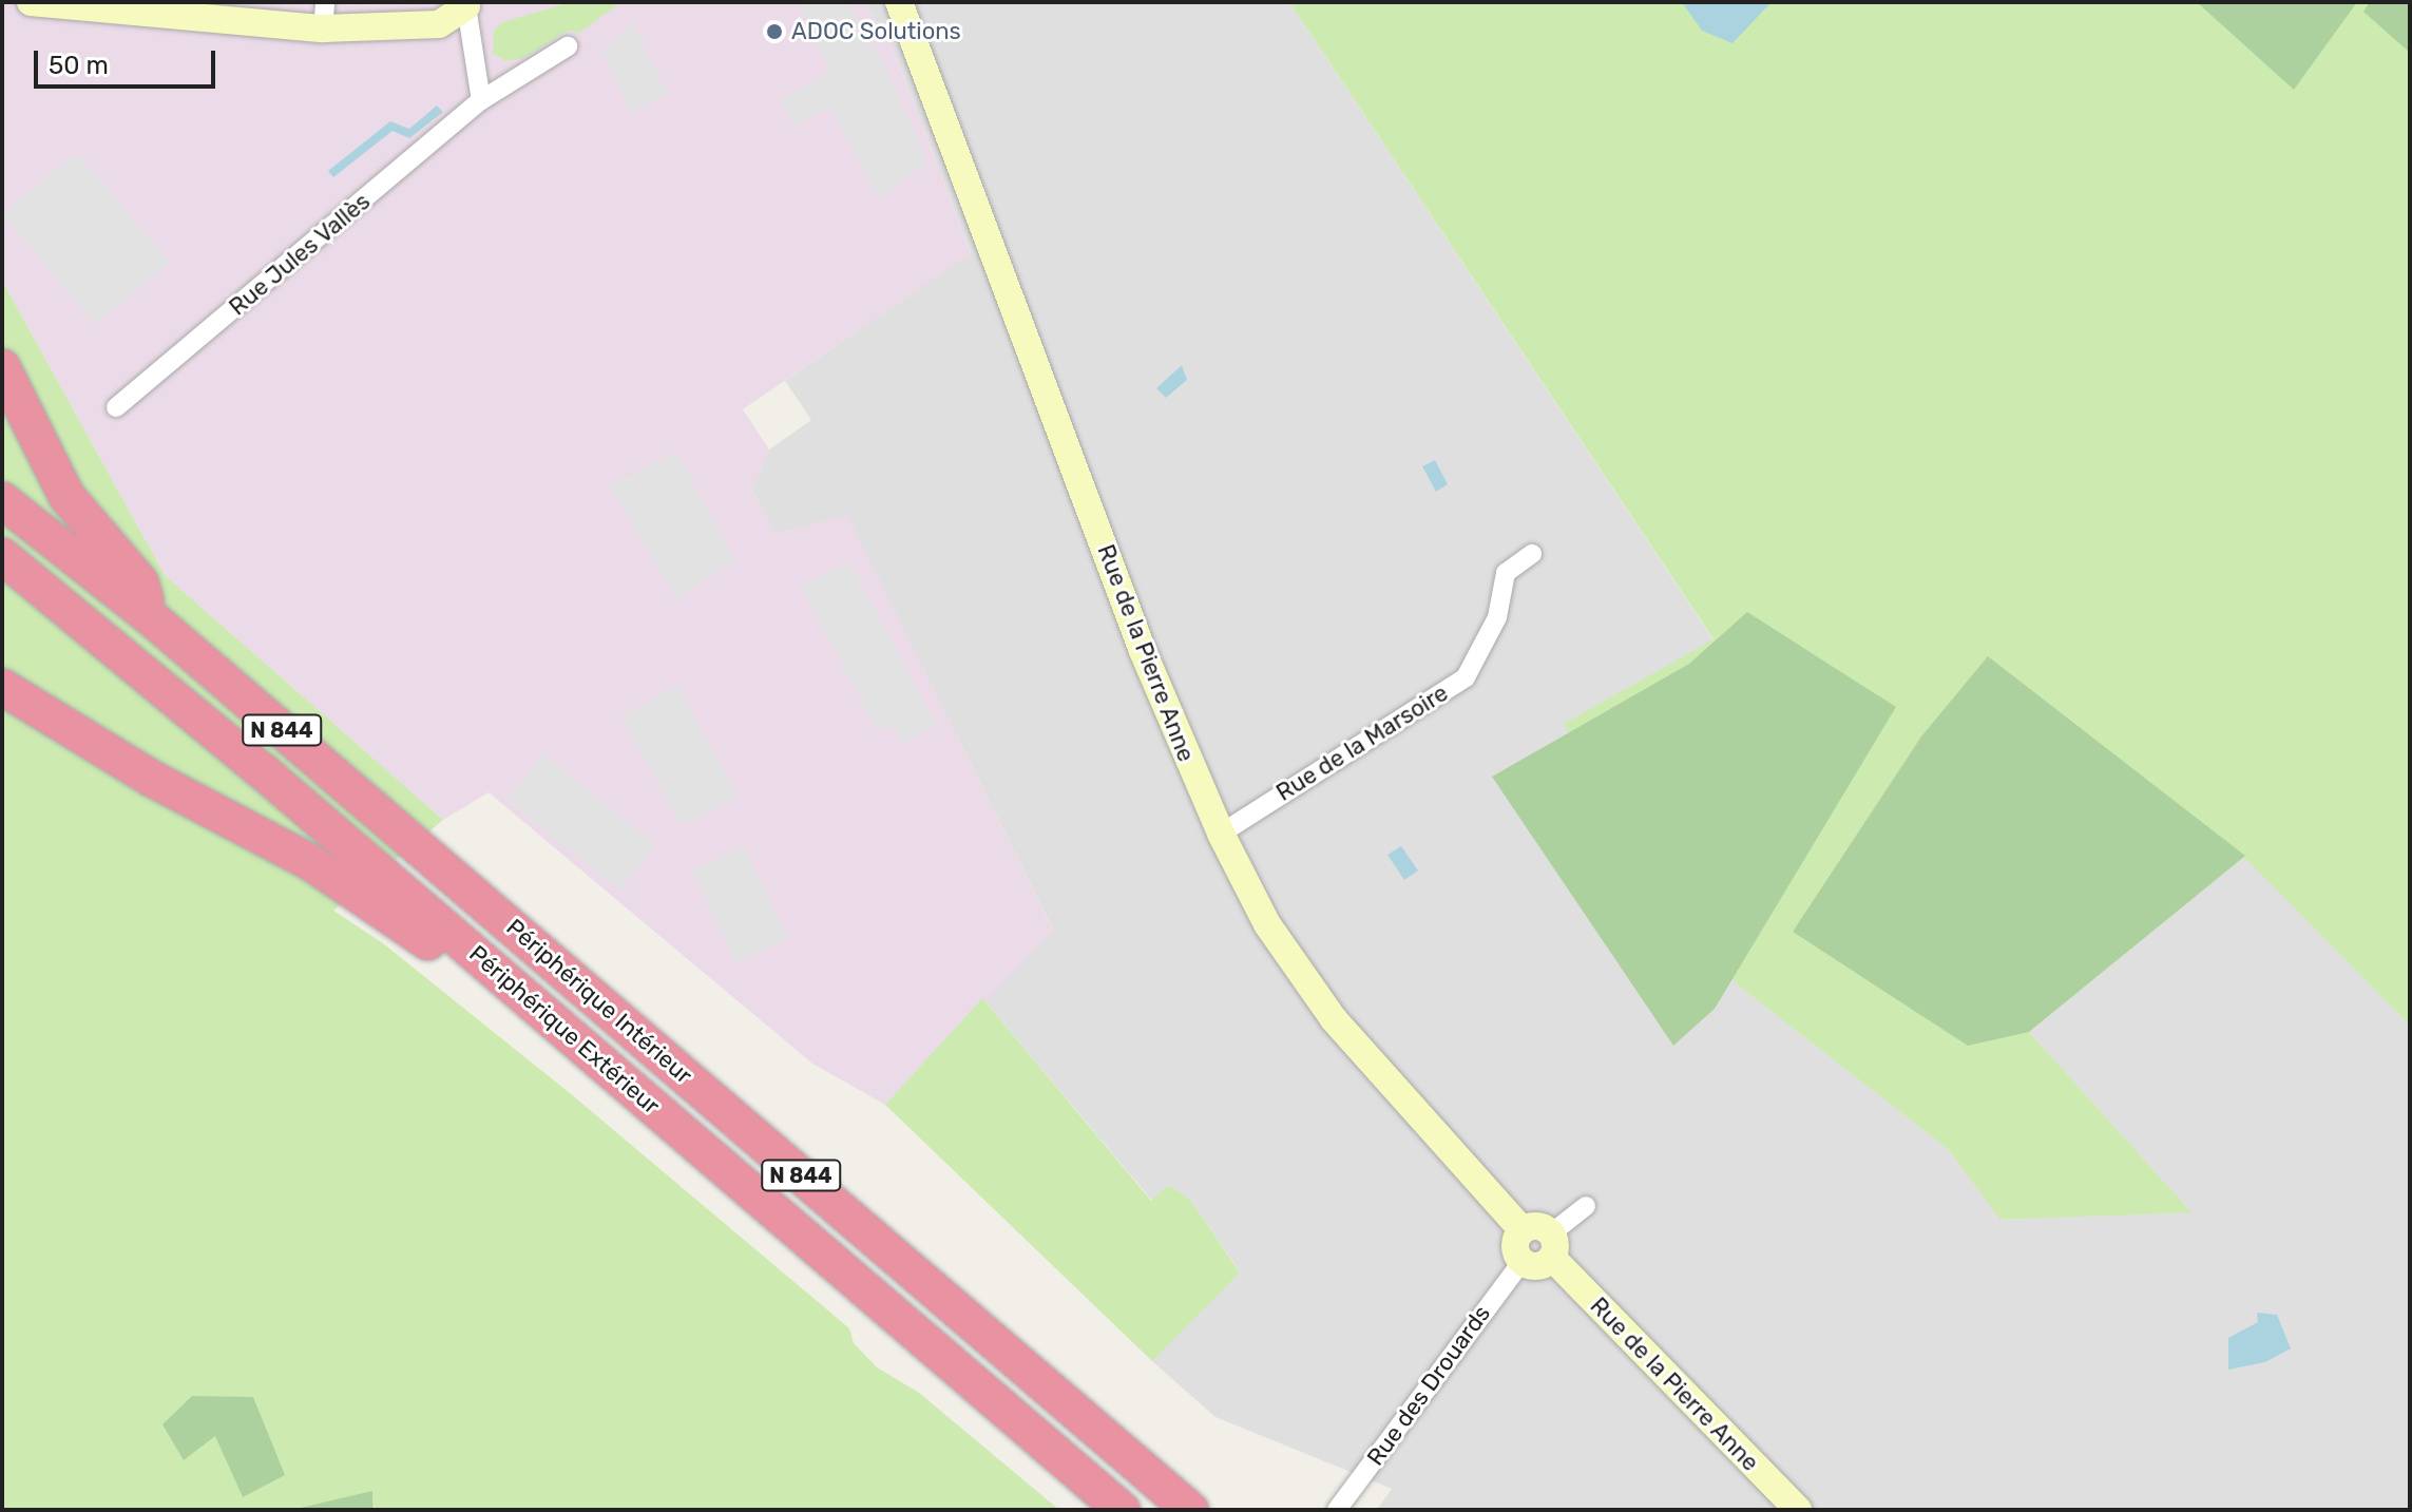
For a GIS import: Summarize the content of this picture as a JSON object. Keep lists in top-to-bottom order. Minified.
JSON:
{"streets":{"highway":["N 844","Périphérique Intérieur","Périphérique Extérieur"],"street":["Rue Jules Vallès","Rue de la Pierre Anne","Rue de la Marsoire","Rue des Drouards"]},"crossings":[["Rue de la Pierre Anne","Rue de la Marsoire"],["Rue de la Pierre Anne","Rue des Drouards"]],"places":["ADOC Solutions"],"scale_bar":"50 m"}
